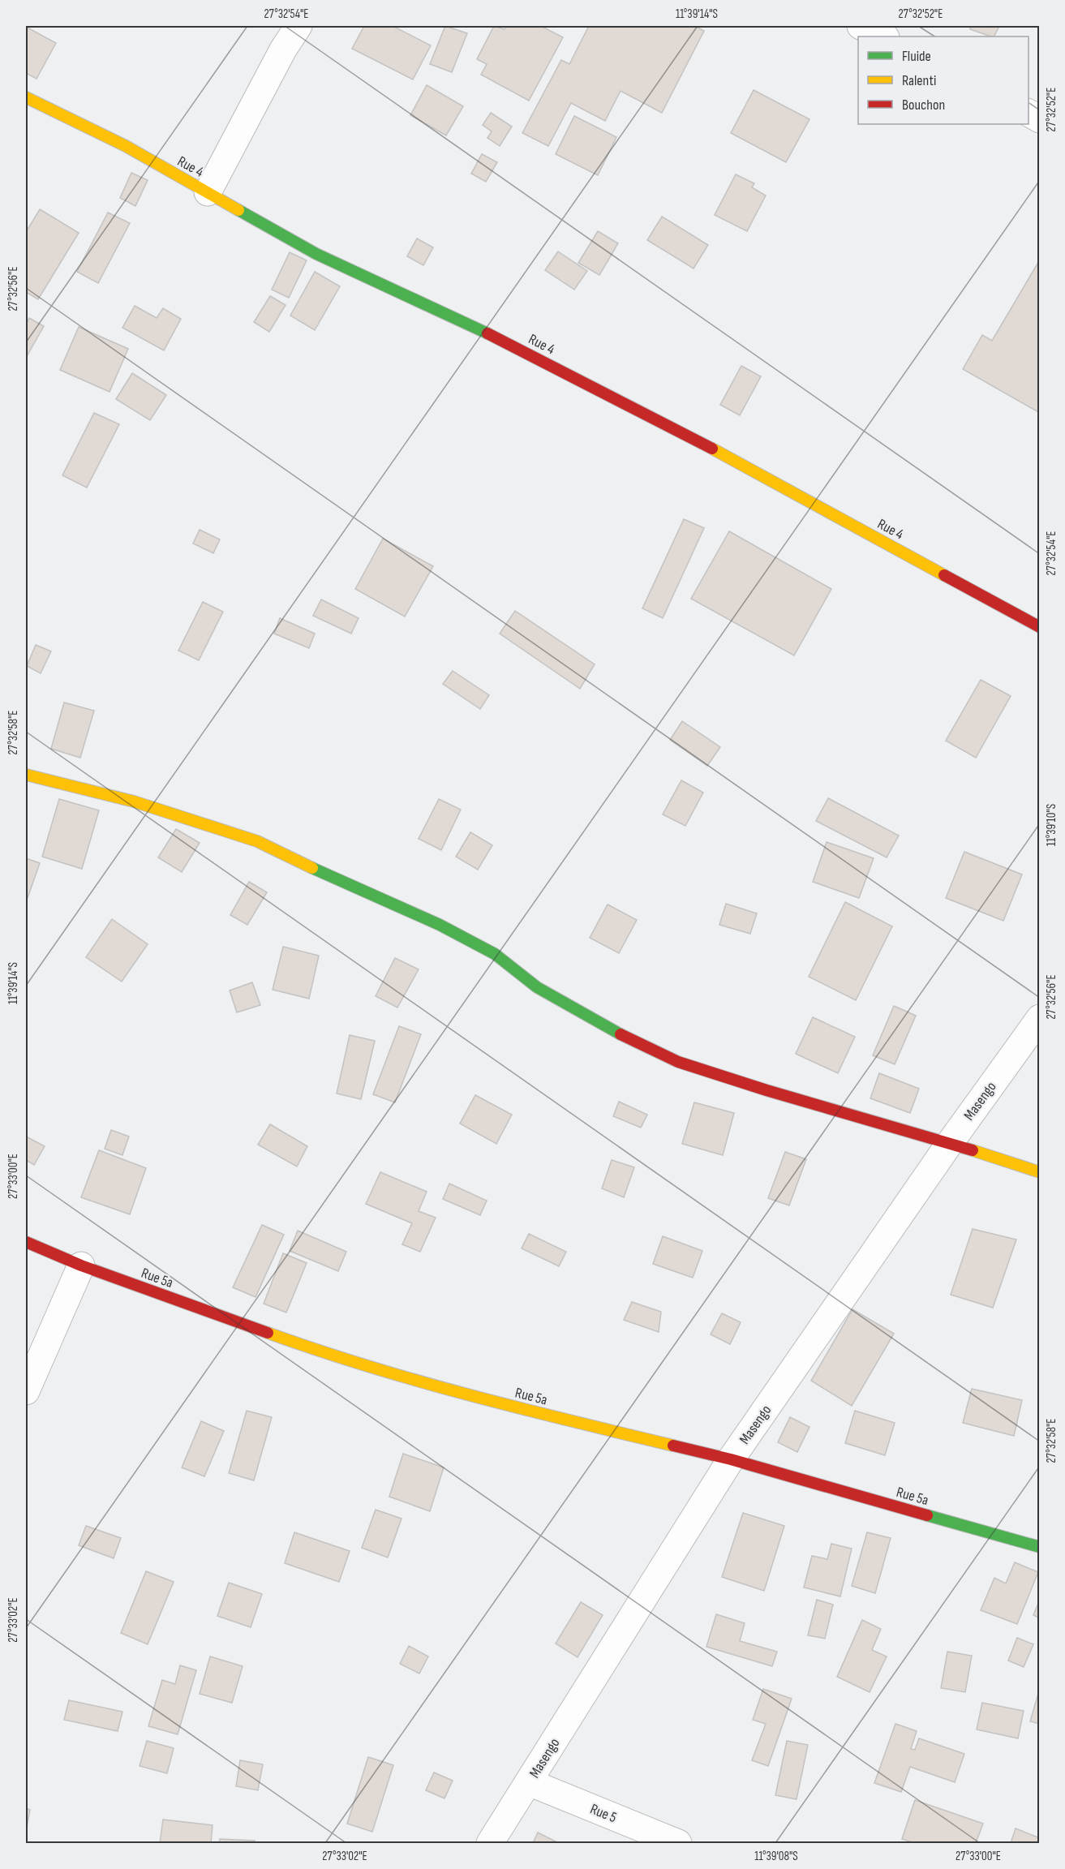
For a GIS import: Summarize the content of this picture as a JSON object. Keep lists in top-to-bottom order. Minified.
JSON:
{"streets":{"street":["Rue 4","Masengo","Rue 5a","Rue 5"]},"crossings":[["Masengo","Rue 5a"],["Masengo","Rue 5"]],"legend":["Fluide","Ralenti","Bouchon"],"coordinates":["27°32'54\"E","11°39'14\"S","27°32'52\"E","27°32'56\"E","27°32'58\"E","11°39'10\"S","27°33'00\"E","27°33'02\"E","11°39'08\"S"]}
